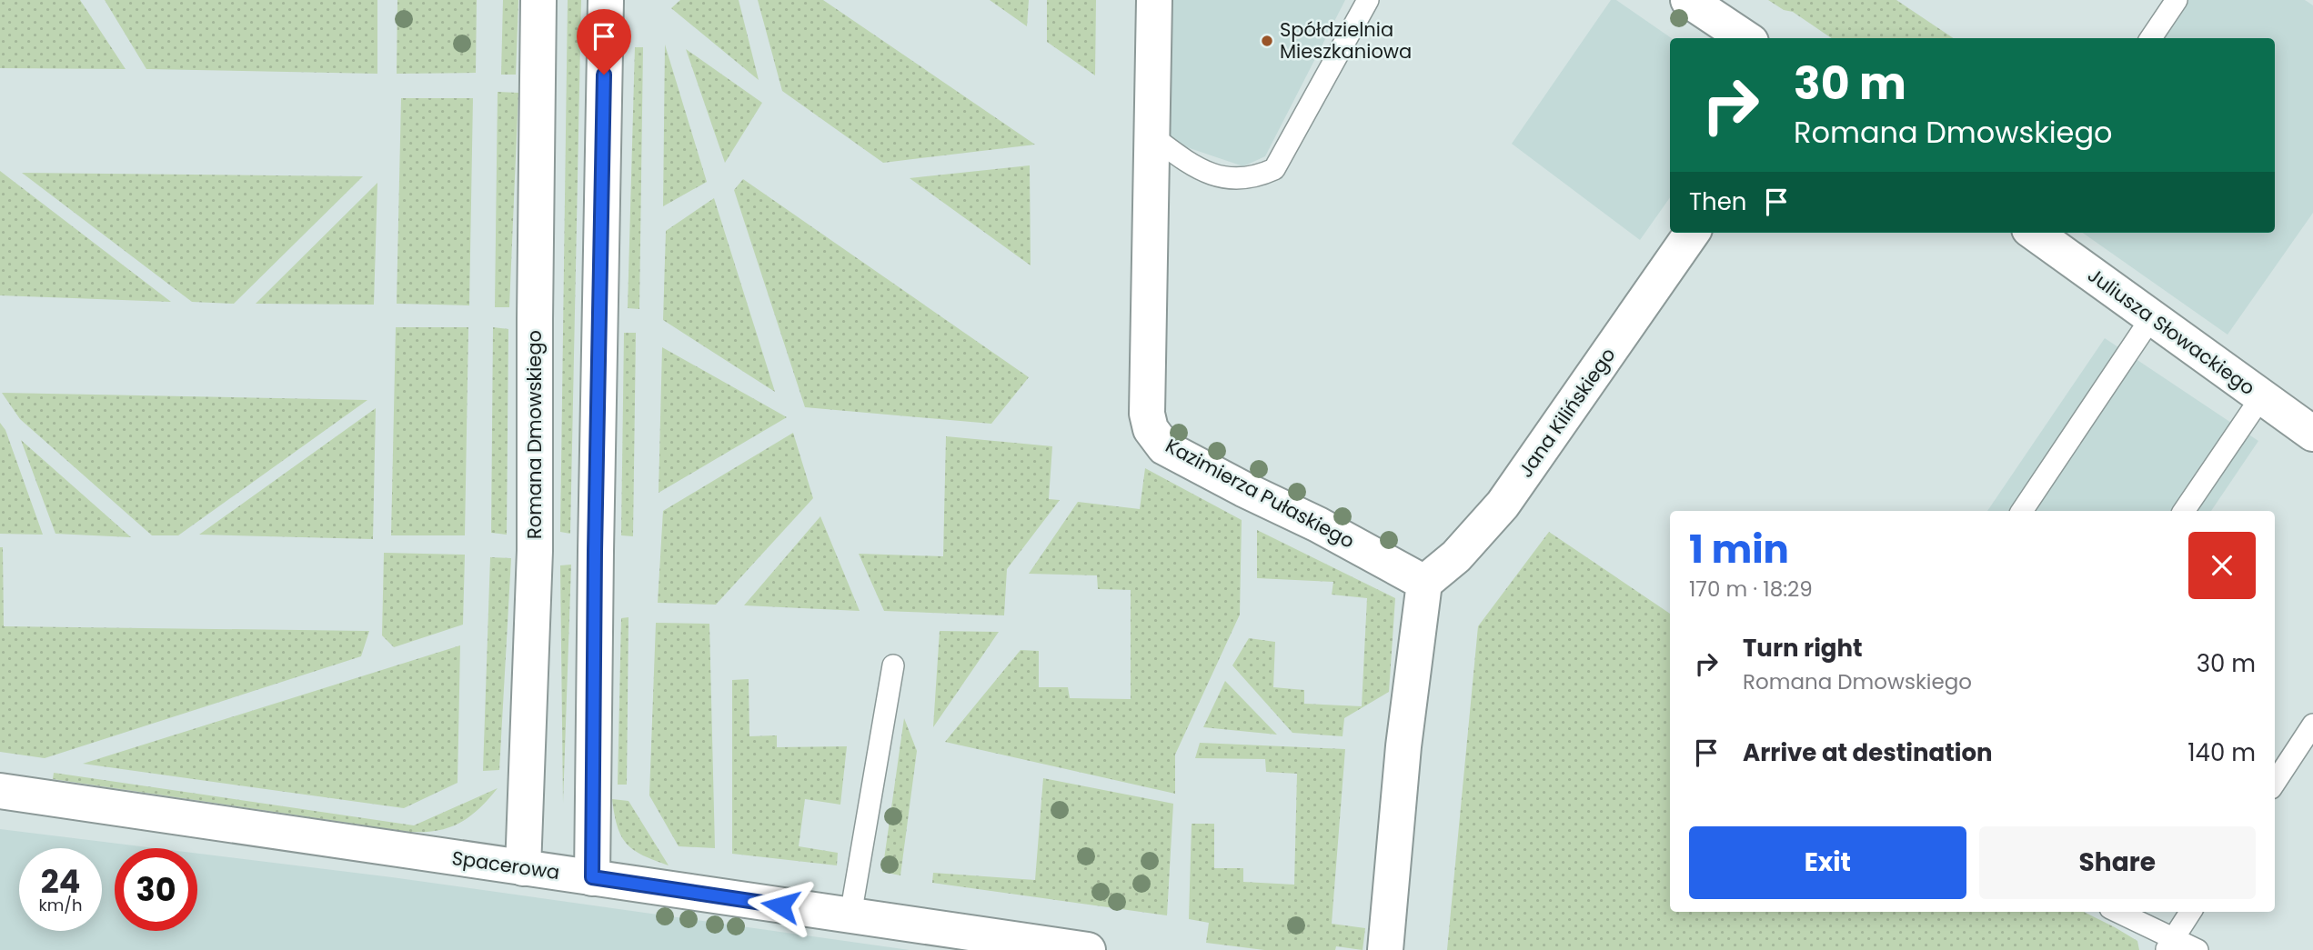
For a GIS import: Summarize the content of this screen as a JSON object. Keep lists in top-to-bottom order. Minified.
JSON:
{"streets":{"street":["Juliusza Słowackiego","Jana Kilińskiego","Romana Dmowskiego","Kazimierza Pułaskiego","Spacerowa"]},"crossings":[["Jana Kilińskiego","Kazimierza Pułaskiego"],["Romana Dmowskiego","Spacerowa"]],"places":["Spółdzielnia Mieszkaniowa"],"page":{"turn":["30 m","Romana Dmowskiego"],"then":"Then","heading":["1 min","170 m · 18:29"],"list":[{"name":"Turn right","note":"Romana Dmowskiego","value":"30 m"},{"name":"Arrive at destination","value":"140 m"}],"buttons":["Exit","Share"],"speed":"24 km/h","limit":"30"}}
